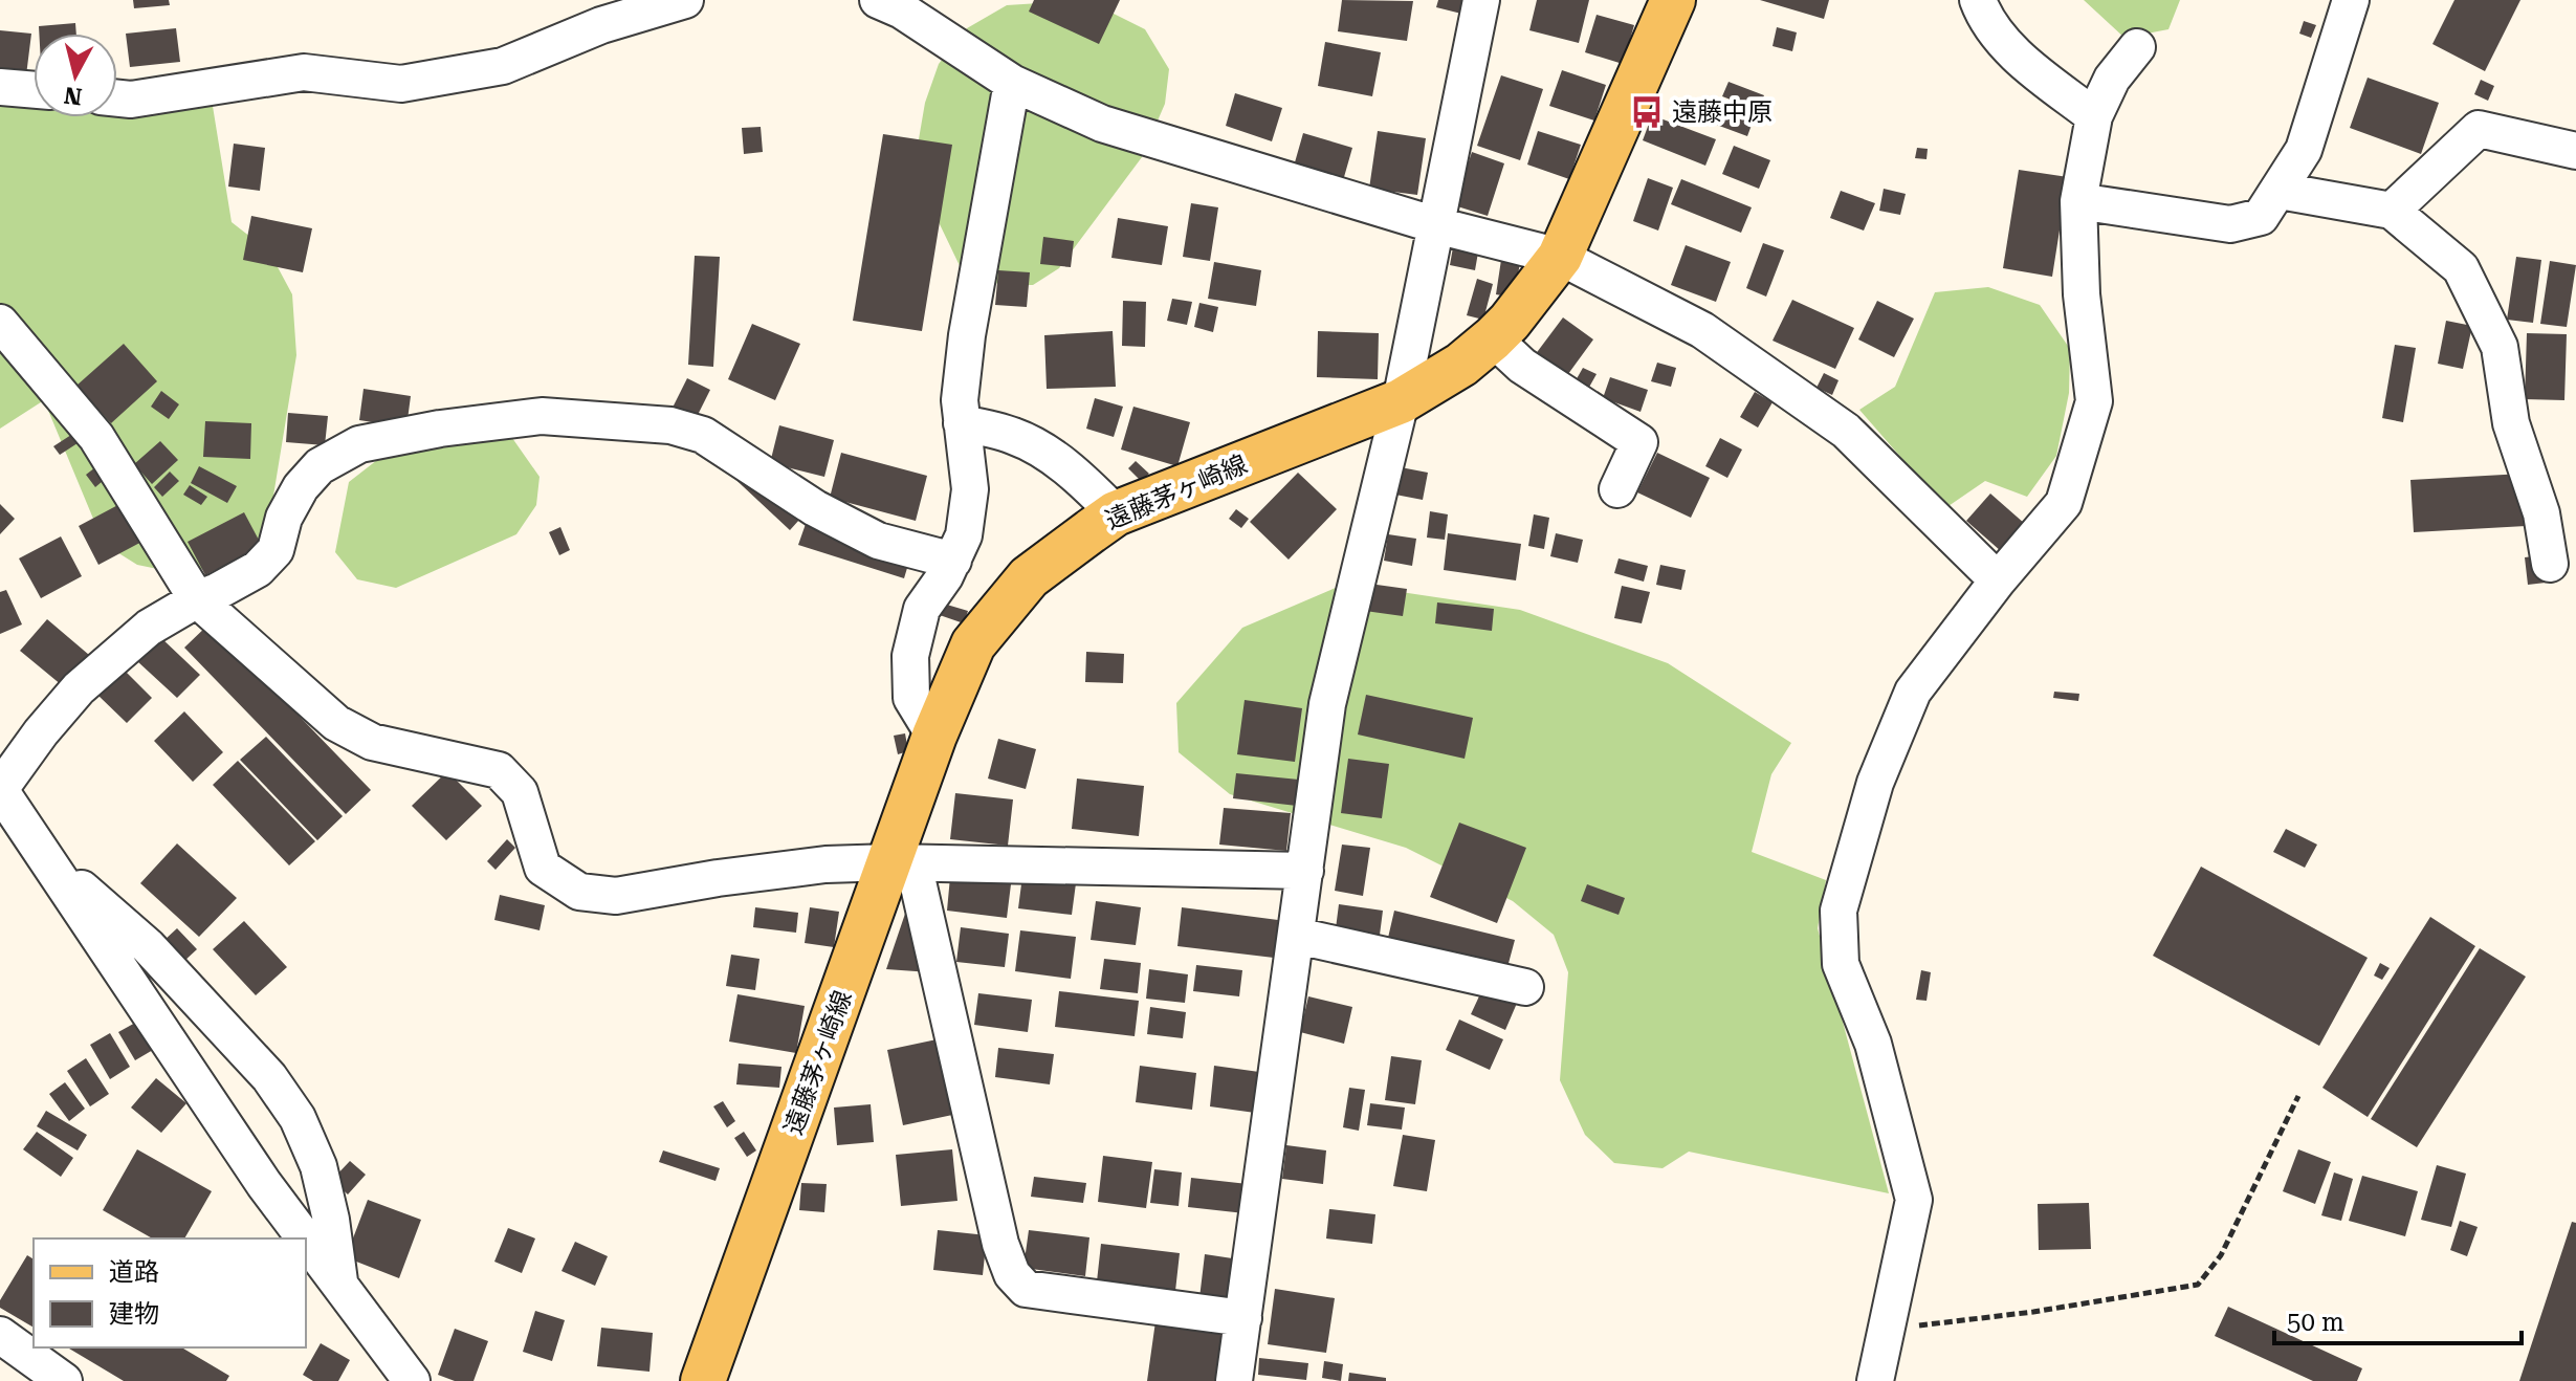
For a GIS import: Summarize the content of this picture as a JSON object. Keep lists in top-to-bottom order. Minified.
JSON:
{"streets":{"main road":["遠藤茅ヶ崎線"]},"places":{"bus stop":["遠藤中原"]},"legend":["道路","建物"],"scale_bar":"50 m","north":"bottom"}
